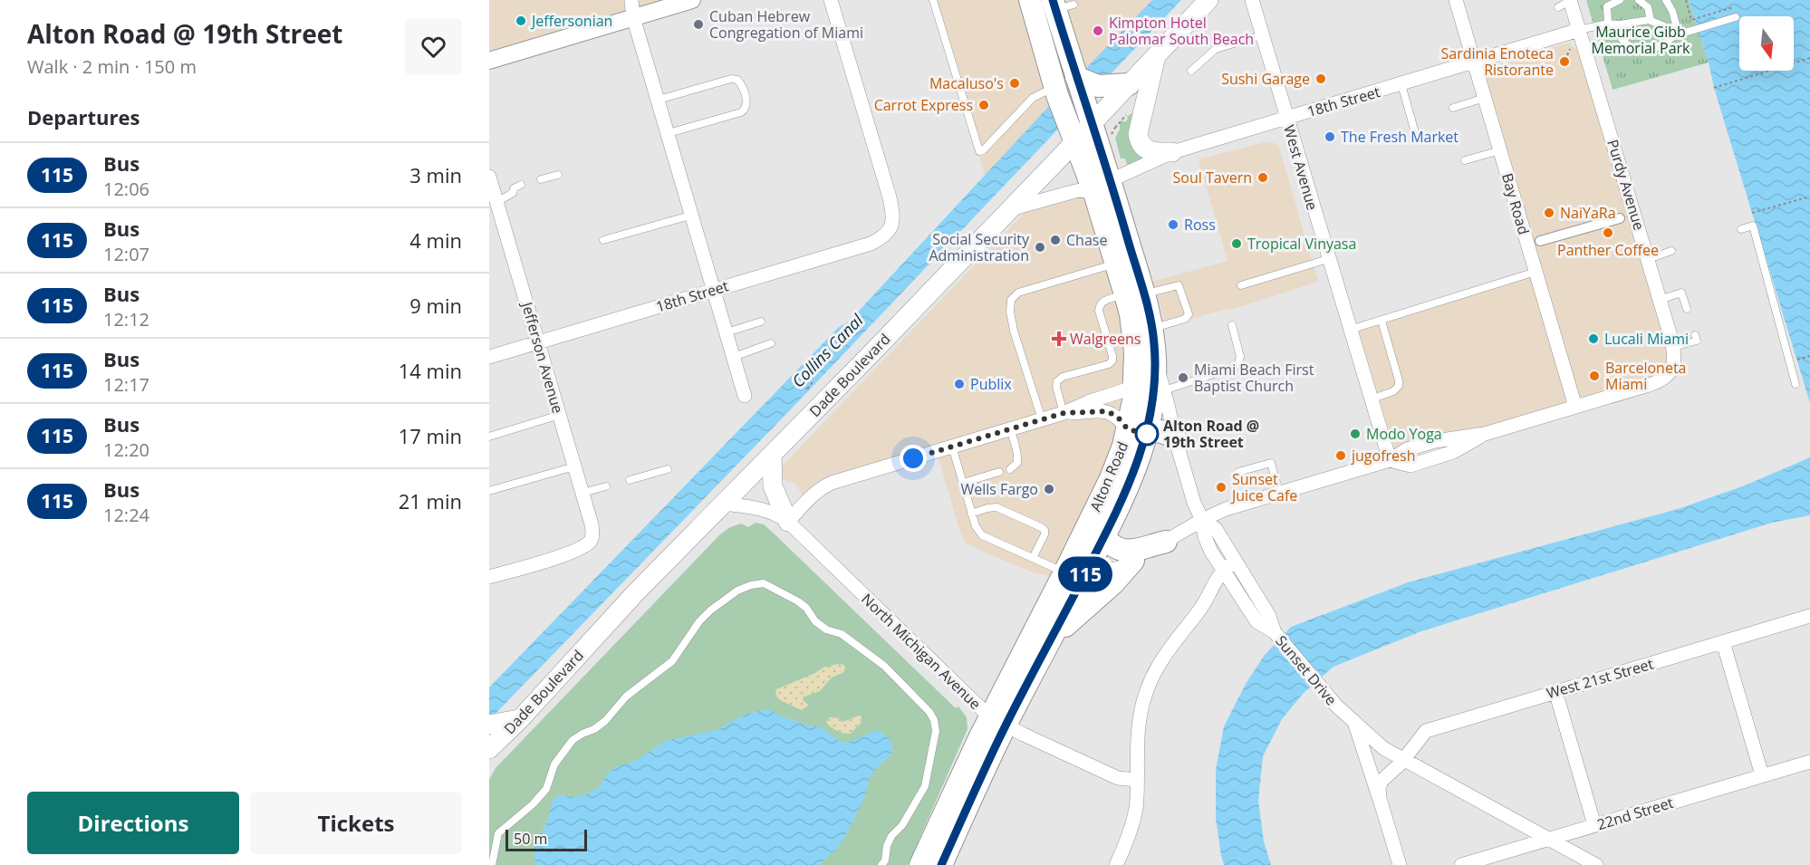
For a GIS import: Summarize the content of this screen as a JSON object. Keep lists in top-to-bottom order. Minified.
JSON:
{"streets":{"highway":["Alton Road"],"main road":["Dade Boulevard"],"street":["18th Street","West Avenue","Purdy Avenue","Bay Road","Jefferson Avenue","North Michigan Avenue","Sunset Drive","West 21st Street","22nd Street"]},"crossings":[["18th Street","West Avenue"],["18th Street","Purdy Avenue"],["18th Street","Bay Road"],["18th Street","Jefferson Avenue"],["18th Street","Dade Boulevard"],["18th Street","Alton Road"],["Purdy Avenue","Bay Road"],["Dade Boulevard","Alton Road"],["Dade Boulevard","North Michigan Avenue"],["Alton Road","North Michigan Avenue"],["Alton Road","Sunset Drive"],["Sunset Drive","West 21st Street"],["Sunset Drive","22nd Street"]],"water":["Collins Canal"],"parks":["Maurice Gibb Memorial Park"],"places":{"other":["Jeffersonian","Cuban Hebrew Congregation of Miami","Kimpton Hotel Palomar South Beach","Sardinia Enoteca Ristorante","Sushi Garage","Macaluso's","Carrot Express","The Fresh Market","Soul Tavern","NaiYaRa","Ross","Panther Coffee","Chase","Tropical Vinyasa","Social Security Administration","Lucali Miami","Barceloneta Miami","Miami Beach First Baptist Church","Publix","Alton Road @ 19th Street","Modo Yoga","jugofresh","Sunset Juice Cafe","Wells Fargo"],"health":["Walgreens"]},"lines":["bus line 115"],"scale_bar":"50 m","north":"bottom","page":{"heading":[["Alton Road @ 19th Street","Walk · 2 min · 150 m"],"Departures"],"on_map":"115","list":[{"mark":"115","name":"Bus","note":"12:06","value":"3 min"},{"mark":"115","name":"Bus","note":"12:07","value":"4 min"},{"mark":"115","name":"Bus","note":"12:12","value":"9 min"},{"mark":"115","name":"Bus","note":"12:17","value":"14 min"},{"mark":"115","name":"Bus","note":"12:20","value":"17 min"},{"mark":"115","name":"Bus","note":"12:24","value":"21 min"}],"buttons":["Directions","Tickets"],"scale":"50 m"}}
